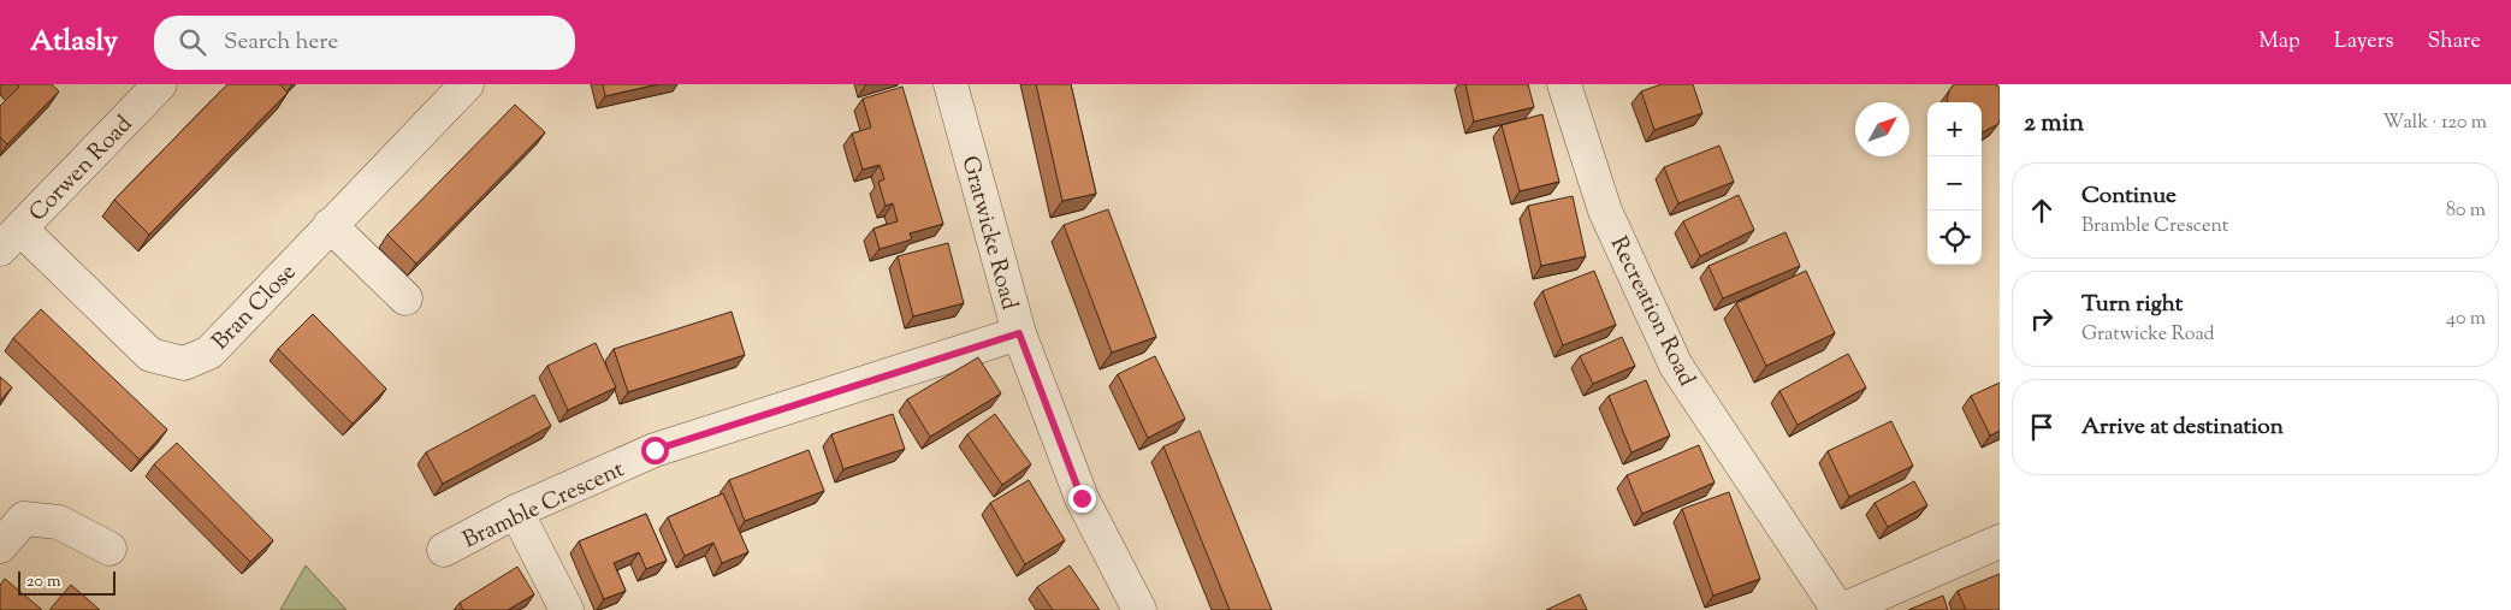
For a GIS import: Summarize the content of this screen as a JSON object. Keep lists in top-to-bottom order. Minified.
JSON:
{"streets":{"street":["Corwen Road","Gratwicke Road","Bran Close","Recreation Road","Bramble Crescent"]},"crossings":[["Corwen Road","Bran Close"],["Gratwicke Road","Bramble Crescent"]],"scale_bar":"20 m","north":"top right","page":{"header":"Atlasly","search":"Search here","nav":["Map","Layers","Share"],"heading":["2 min","Walk · 120 m"],"map_buttons":["+","−"],"list":[["Continue","Bramble Crescent","80 m"],["Turn right","Gratwicke Road","40 m"],"Arrive at destination"],"scale":"20 m"}}
